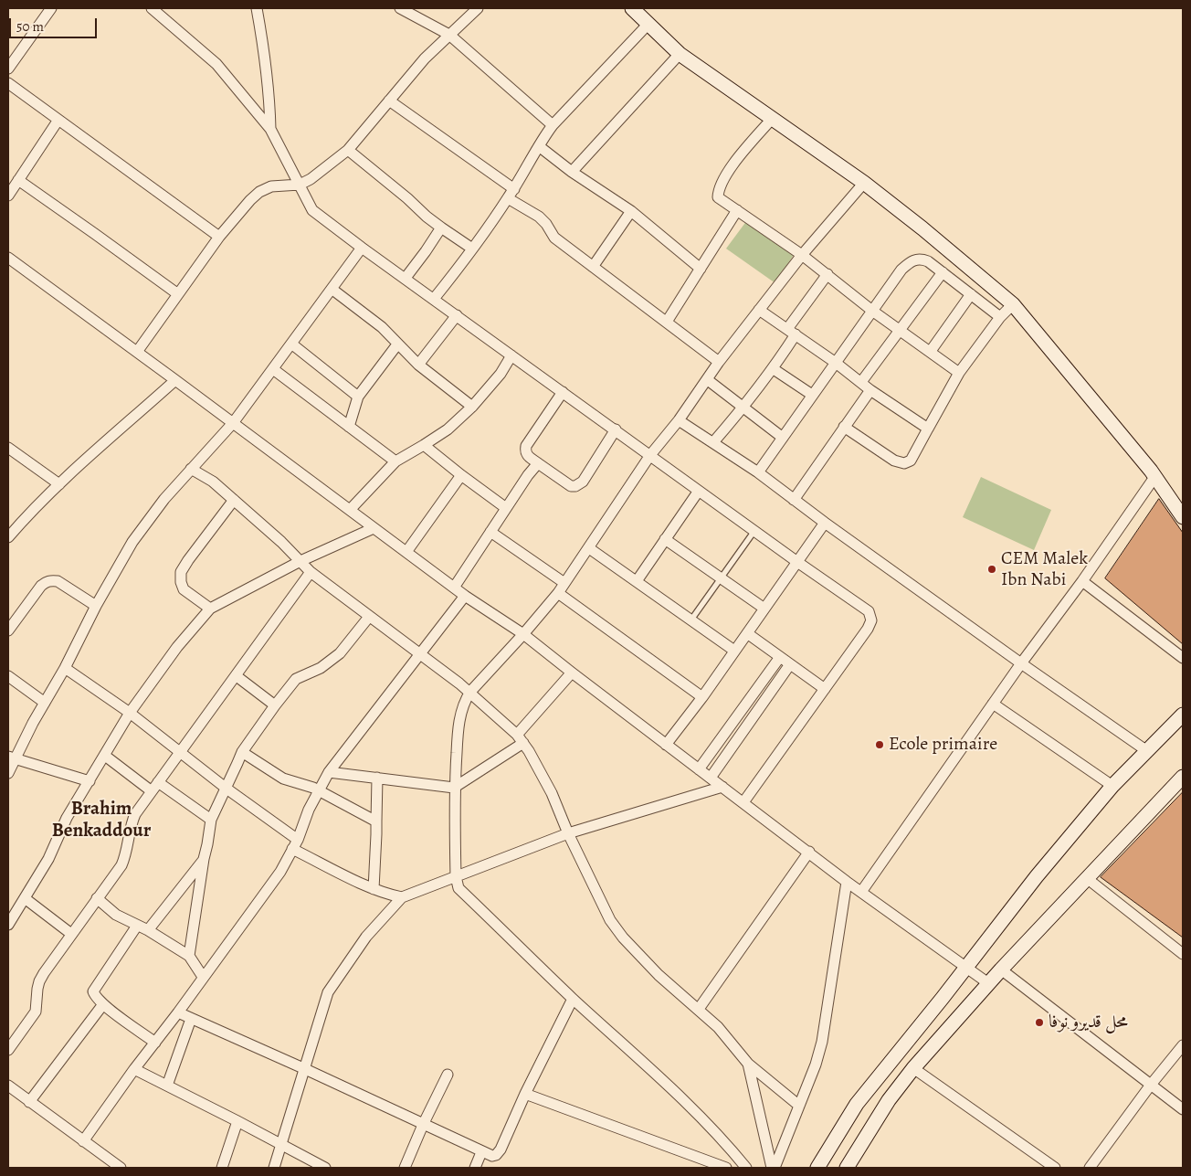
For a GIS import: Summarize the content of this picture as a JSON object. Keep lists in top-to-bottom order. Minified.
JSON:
{"districts":["Brahim Benkaddour"],"places":["CEM Malek Ibn Nabi","Ecole primaire","محل قديرو نوفا"],"scale_bar":"50 m"}
